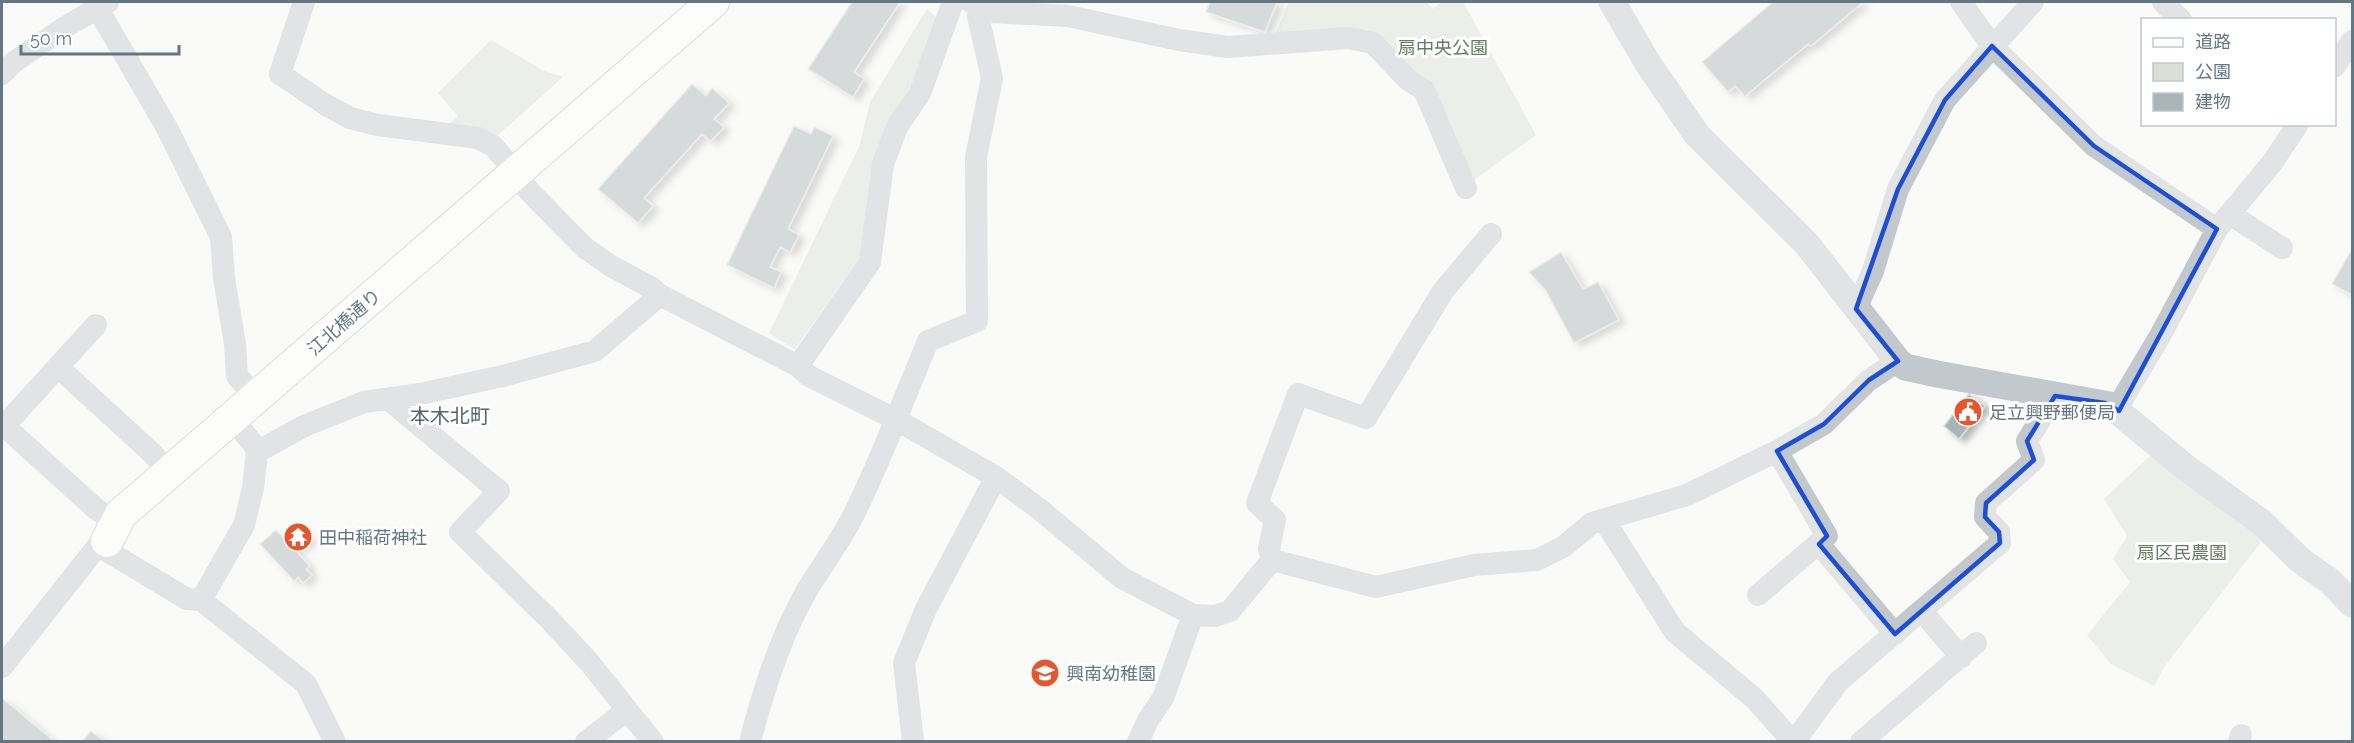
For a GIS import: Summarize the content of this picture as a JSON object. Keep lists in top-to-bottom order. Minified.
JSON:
{"streets":{"main road":["江北橋通り"]},"districts":["本木北町"],"parks":["扇中央公園","扇区民農園"],"places":{"public building":["足立興野郵便局"],"temple":["田中稲荷神社"],"school or university":["興南幼稚園"]},"legend":["道路","公園","建物"],"scale_bar":"50 m"}
